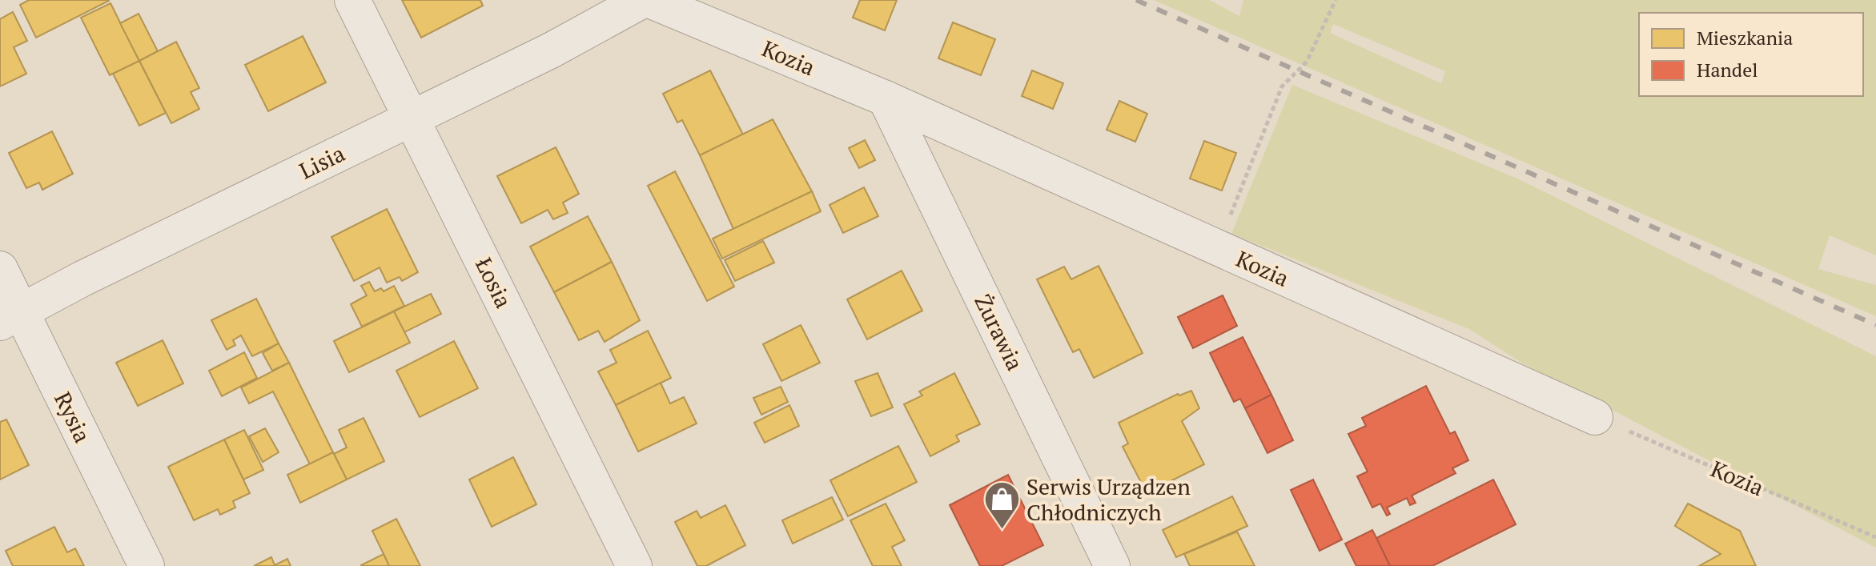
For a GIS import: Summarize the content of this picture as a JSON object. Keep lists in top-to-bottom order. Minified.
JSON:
{"streets":{"street":["Kozia","Lisia","Łosia","Żurawia","Rysia"]},"crossings":[["Kozia","Żurawia"],["Lisia","Łosia"],["Lisia","Rysia"]],"places":{"shop":["Serwis Urządzen Chłodniczych"]},"legend":["Mieszkania","Handel"]}
